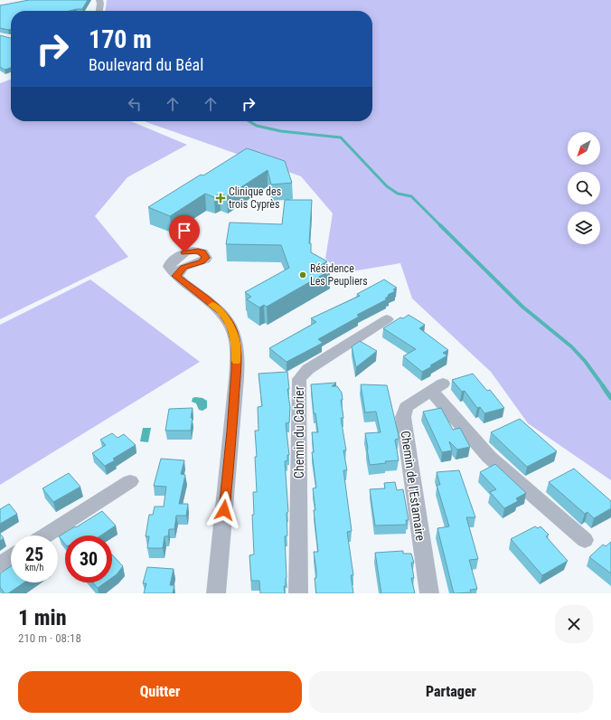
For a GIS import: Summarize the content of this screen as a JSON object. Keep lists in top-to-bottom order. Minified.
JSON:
{"streets":{"street":["Chemin du Cabrier","Chemin de l'Estamaire"]},"places":{"health":["Clinique des trois Cyprès"],"other":["Résidence Les Peupliers"]},"north":"bottom left","page":{"turn":["170 m","Boulevard du Béal"],"speed":"25 km/h","limit":"30","heading":["1 min","210 m · 08:18"],"buttons":["Quitter","Partager"]}}
